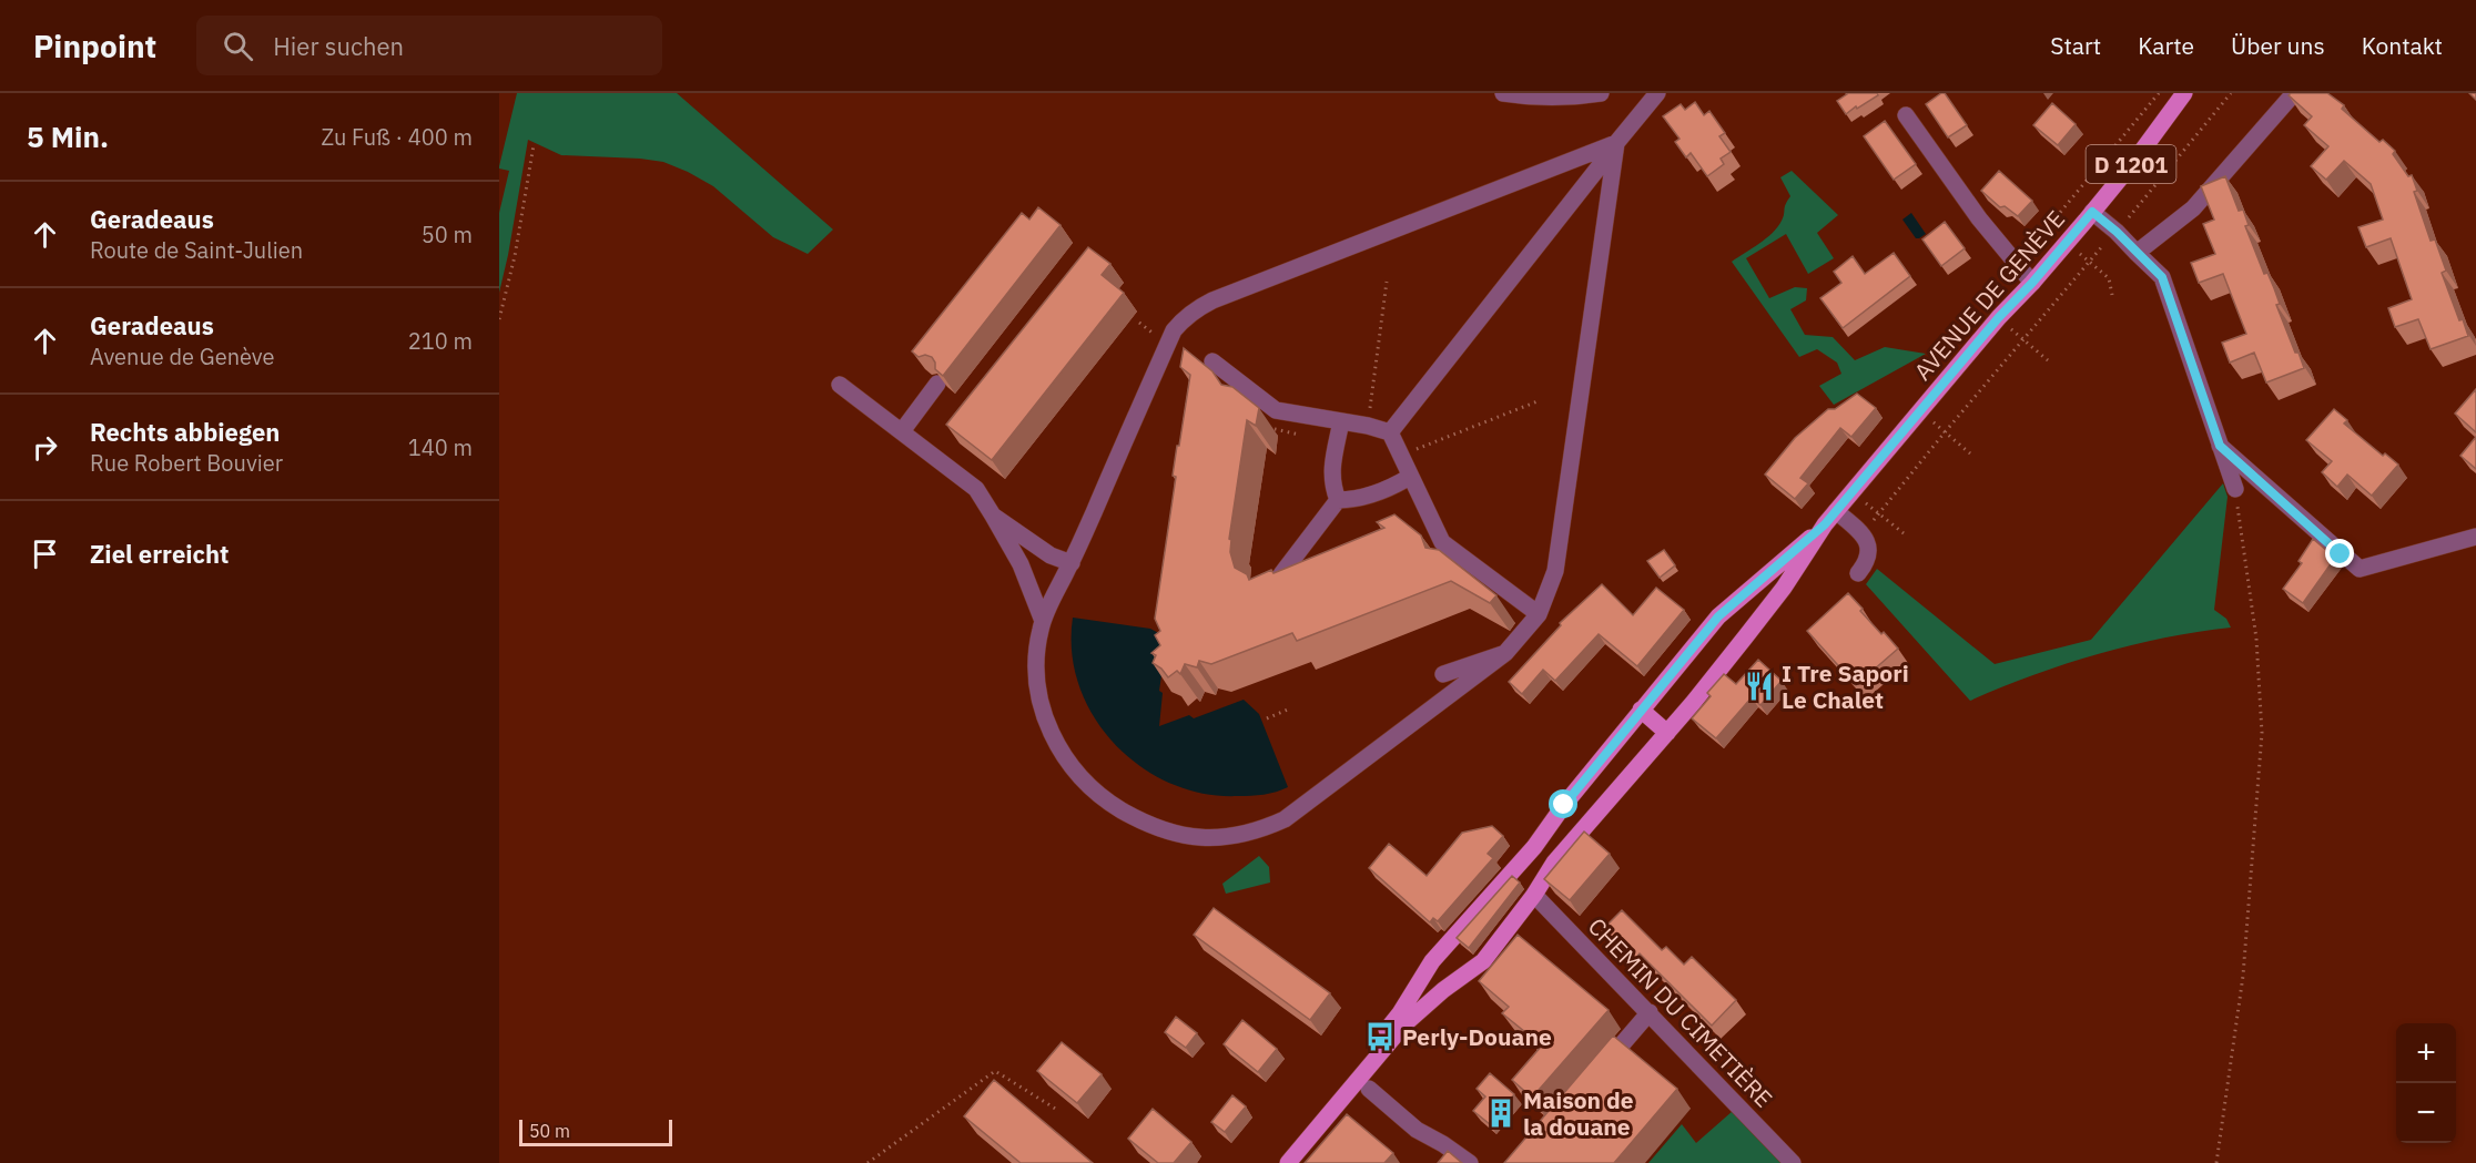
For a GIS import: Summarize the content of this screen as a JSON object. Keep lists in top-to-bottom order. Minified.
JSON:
{"streets":{"main road":["D 1201","AVENUE DE GENÈVE"],"street":["CHEMIN DU CIMETIÈRE"]},"crossings":[["D 1201","AVENUE DE GENÈVE"]],"places":{"restaurant":["I Tre Sapori Le Chalet"],"bus stop":["Perly-Douane"],"building":["Maison de la douane"]},"scale_bar":"50 m","page":{"header":"Pinpoint","search":"Hier suchen","nav":["Start","Karte","Über uns","Kontakt"],"heading":["5 Min.","Zu Fuß · 400 m"],"list":[["Geradeaus","Route de Saint-Julien","50 m"],["Geradeaus","Avenue de Genève","210 m"],["Rechts abbiegen","Rue Robert Bouvier","140 m"],"Ziel erreicht"],"map_buttons":["+","−"],"scale":"50 m"}}
